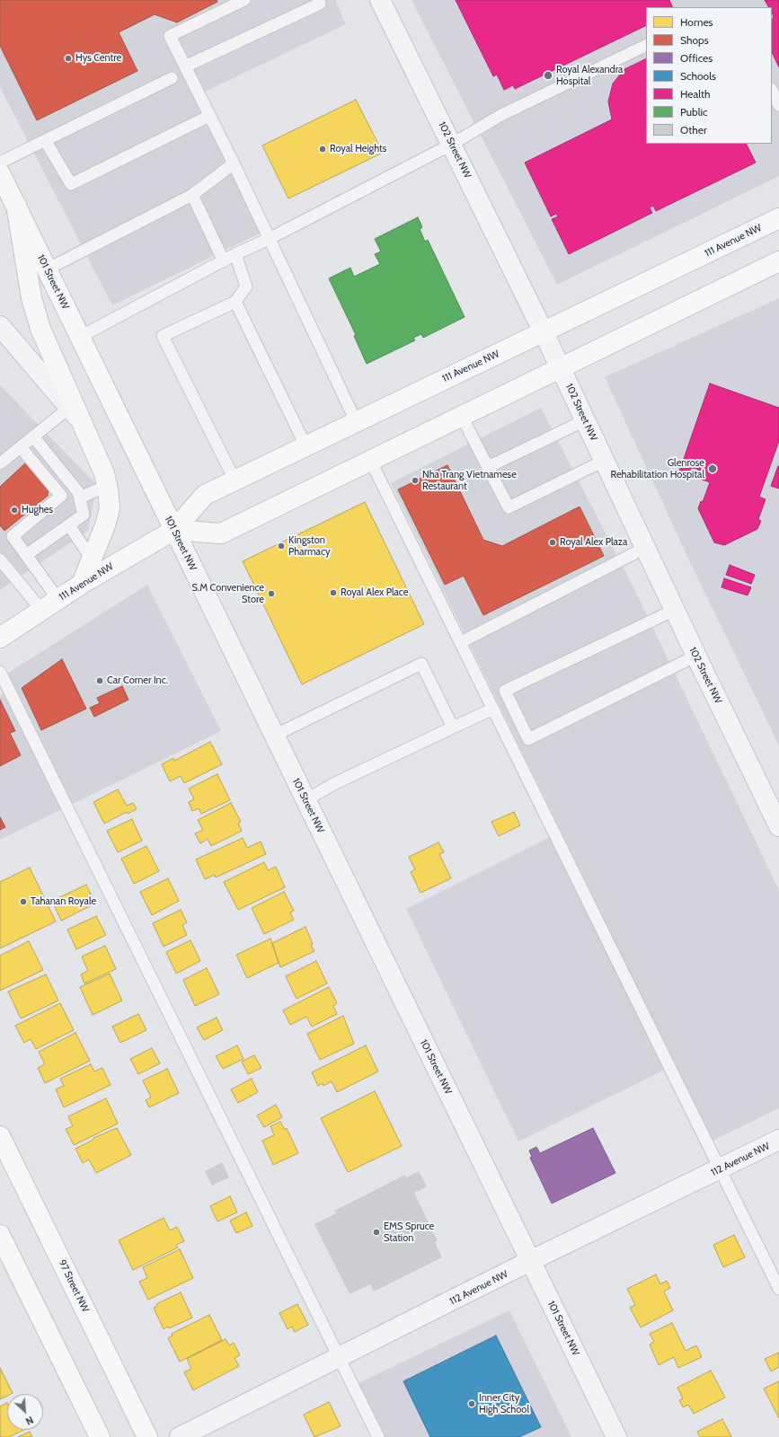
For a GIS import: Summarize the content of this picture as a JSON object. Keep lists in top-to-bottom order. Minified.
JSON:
{"streets":{"main road":["111 Avenue NW","101 Street NW","97 Street NW"],"street":["102 Street NW","112 Avenue NW"]},"crossings":[["102 Street NW","111 Avenue NW"],["111 Avenue NW","101 Street NW"],["101 Street NW","112 Avenue NW"]],"places":["Hys Centre","Royal Alexandra Hospital","Royal Heights","Glenrose Rehabilitation Hospital","Nha Trang Vietnamese Restaurant","Hughes","Royal Alex Plaza","Kingston Pharmacy","Royal Alex Place","S.M Convenience Store","Car Corner Inc.","Tahanan Royale","EMS Spruce Station","Inner City High School"],"legend":["Homes","Shops","Offices","Schools","Health","Public","Other"],"north":"bottom right"}
